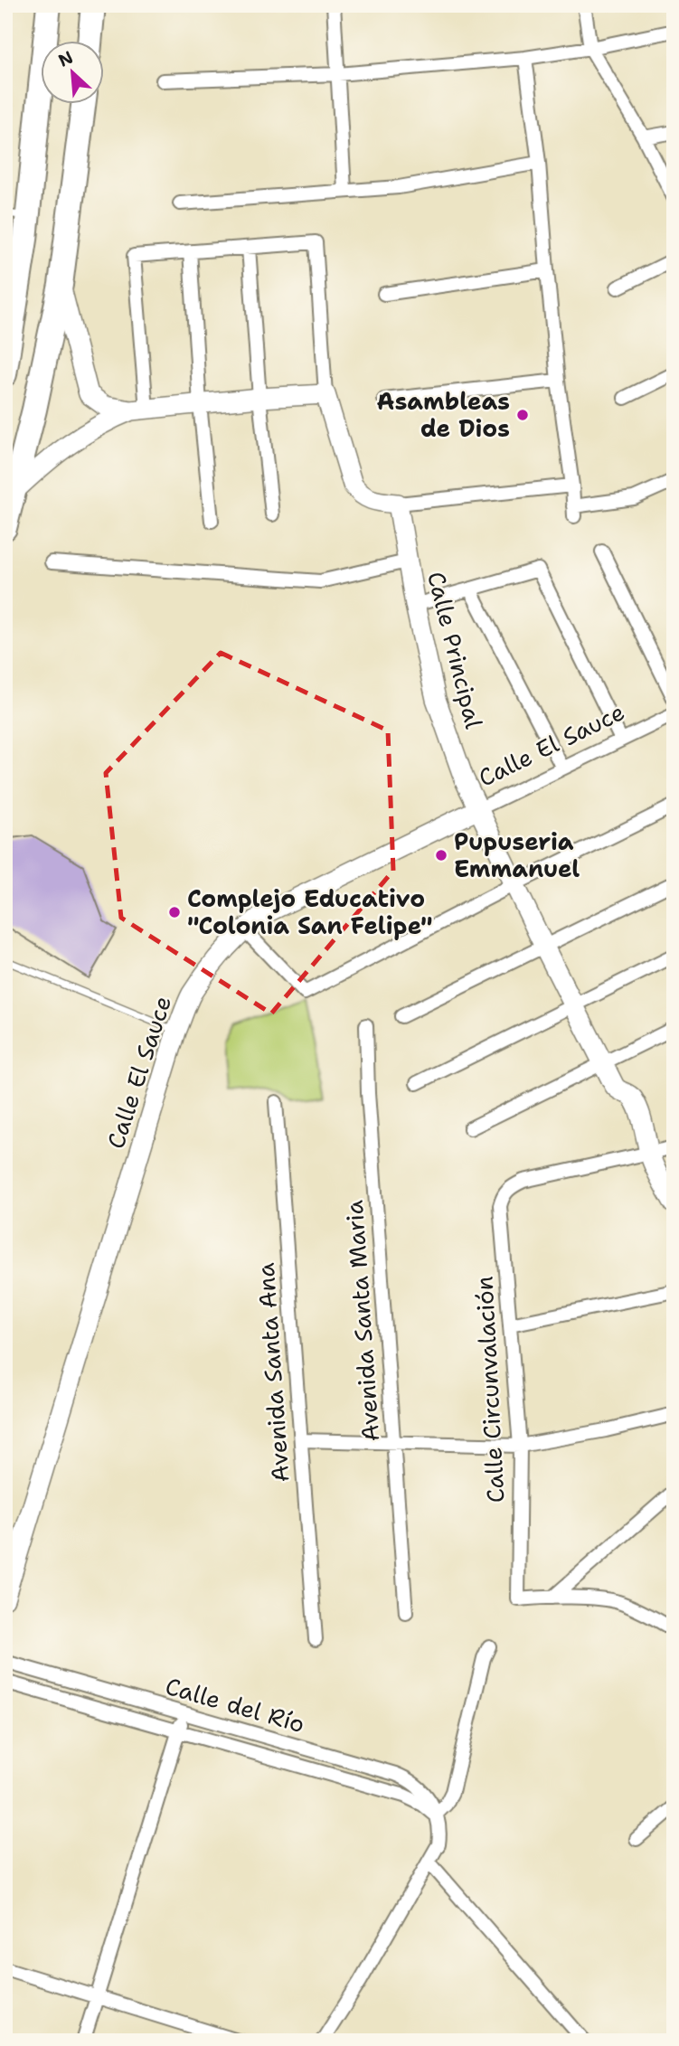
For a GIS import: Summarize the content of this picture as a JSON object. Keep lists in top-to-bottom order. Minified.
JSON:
{"streets":{"street":["Calle Principal","Calle El Sauce","Avenida Santa Maria","Avenida Santa Ana","Calle Circunvalación","Calle del Río"]},"crossings":[["Calle Principal","Calle El Sauce"],["Calle Principal","Calle Circunvalación"]],"places":["Asambleas de Dios","Pupuseria Emmanuel","Complejo Educativo \"Colonia San Felipe\""],"north":"top left"}
